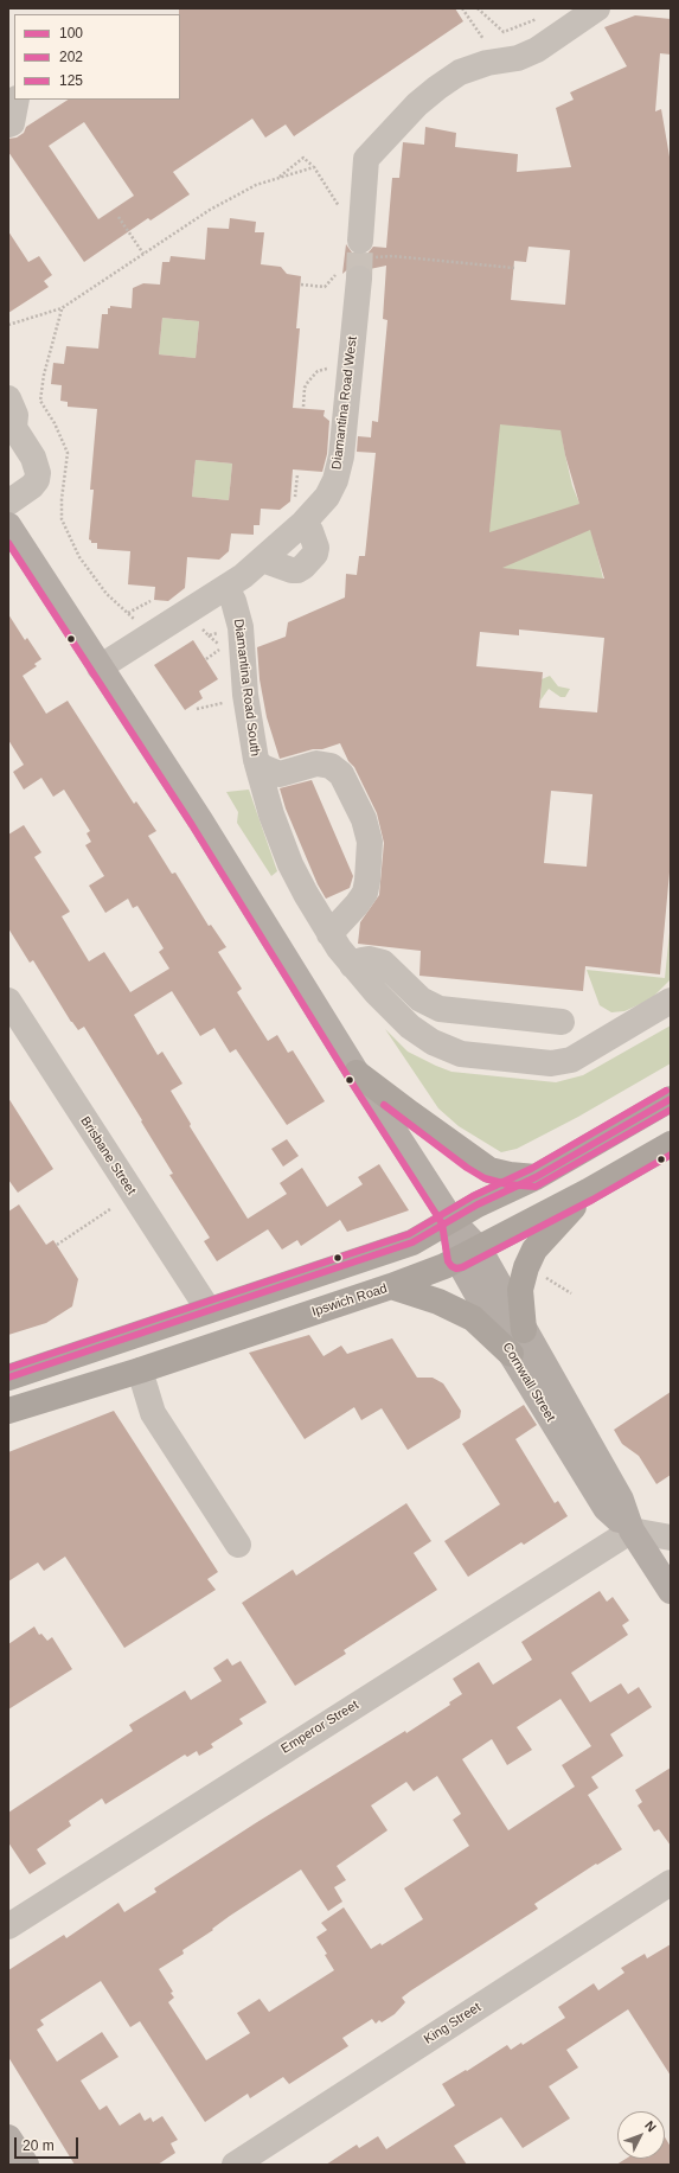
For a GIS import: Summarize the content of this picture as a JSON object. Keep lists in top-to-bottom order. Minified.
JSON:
{"streets":{"highway":["Ipswich Road"],"main road":["Cornwall Street"],"street":["Diamantina Road West","Diamantina Road South","Brisbane Street","Emperor Street","King Street"]},"crossings":[["Ipswich Road","Cornwall Street"],["Cornwall Street","Emperor Street"]],"lines":["transit line 202","transit line 125","transit line 100"],"legend":["100","202","125"],"scale_bar":"20 m","north":"top right"}
